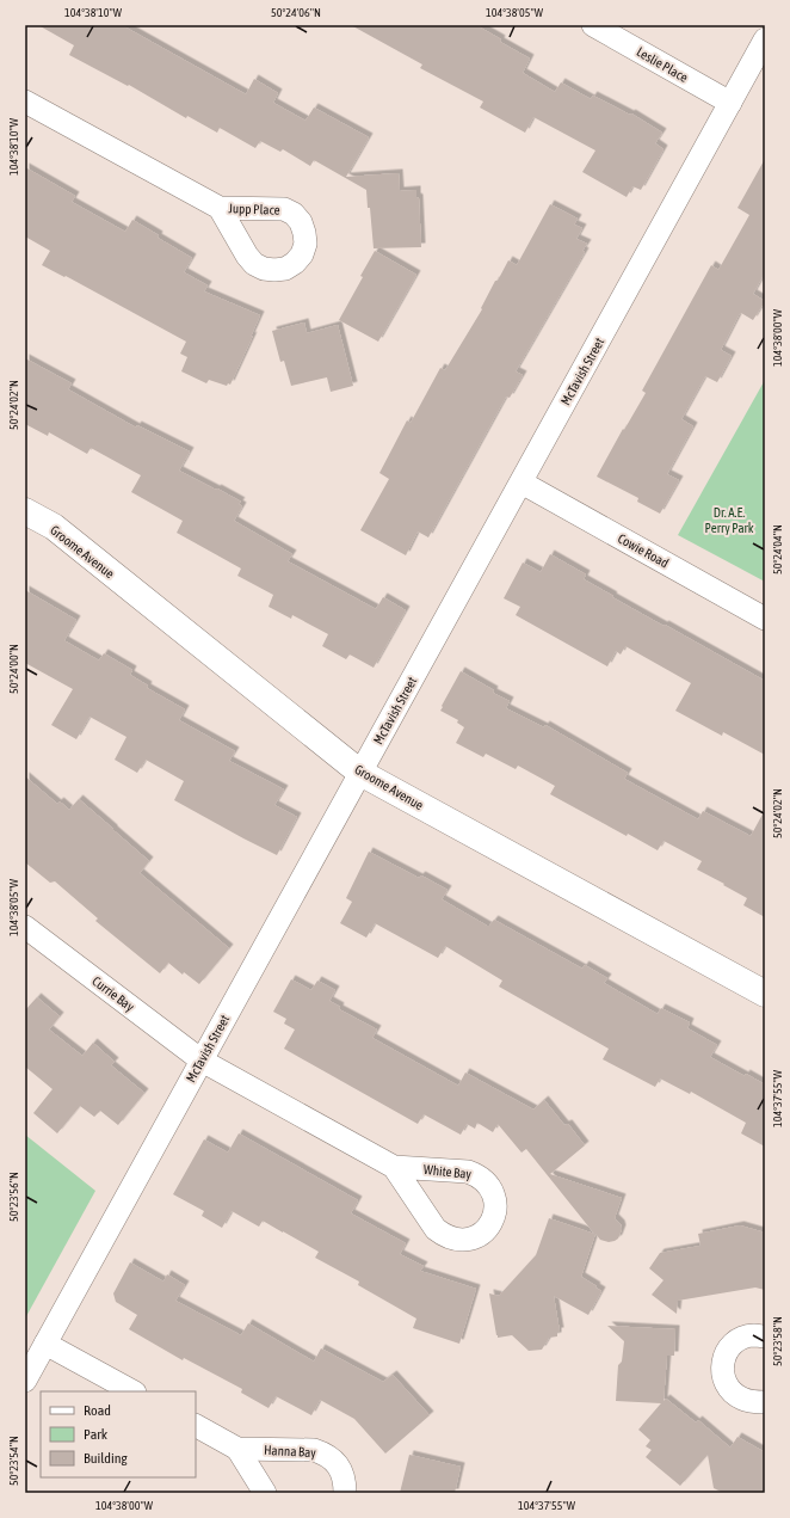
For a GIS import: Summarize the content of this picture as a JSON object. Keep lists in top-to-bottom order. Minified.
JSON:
{"streets":{"street":["Leslie Place","Jupp Place","McTavish Street","Cowie Road","Groome Avenue","Currie Bay","Hanna Bay"]},"crossings":[["Leslie Place","McTavish Street"],["McTavish Street","Cowie Road"],["McTavish Street","Groome Avenue"],["McTavish Street","Currie Bay"]],"parks":["Dr. A.E. Perry Park"],"legend":["Road","Park","Building"],"coordinates":["104°38'10\"W","50°24'06\"N","104°38'05\"W","104°38'00\"W","50°24'02\"N","50°24'04\"N","50°24'00\"N","104°37'55\"W","50°23'56\"N","50°23'58\"N","50°23'54\"N"]}
